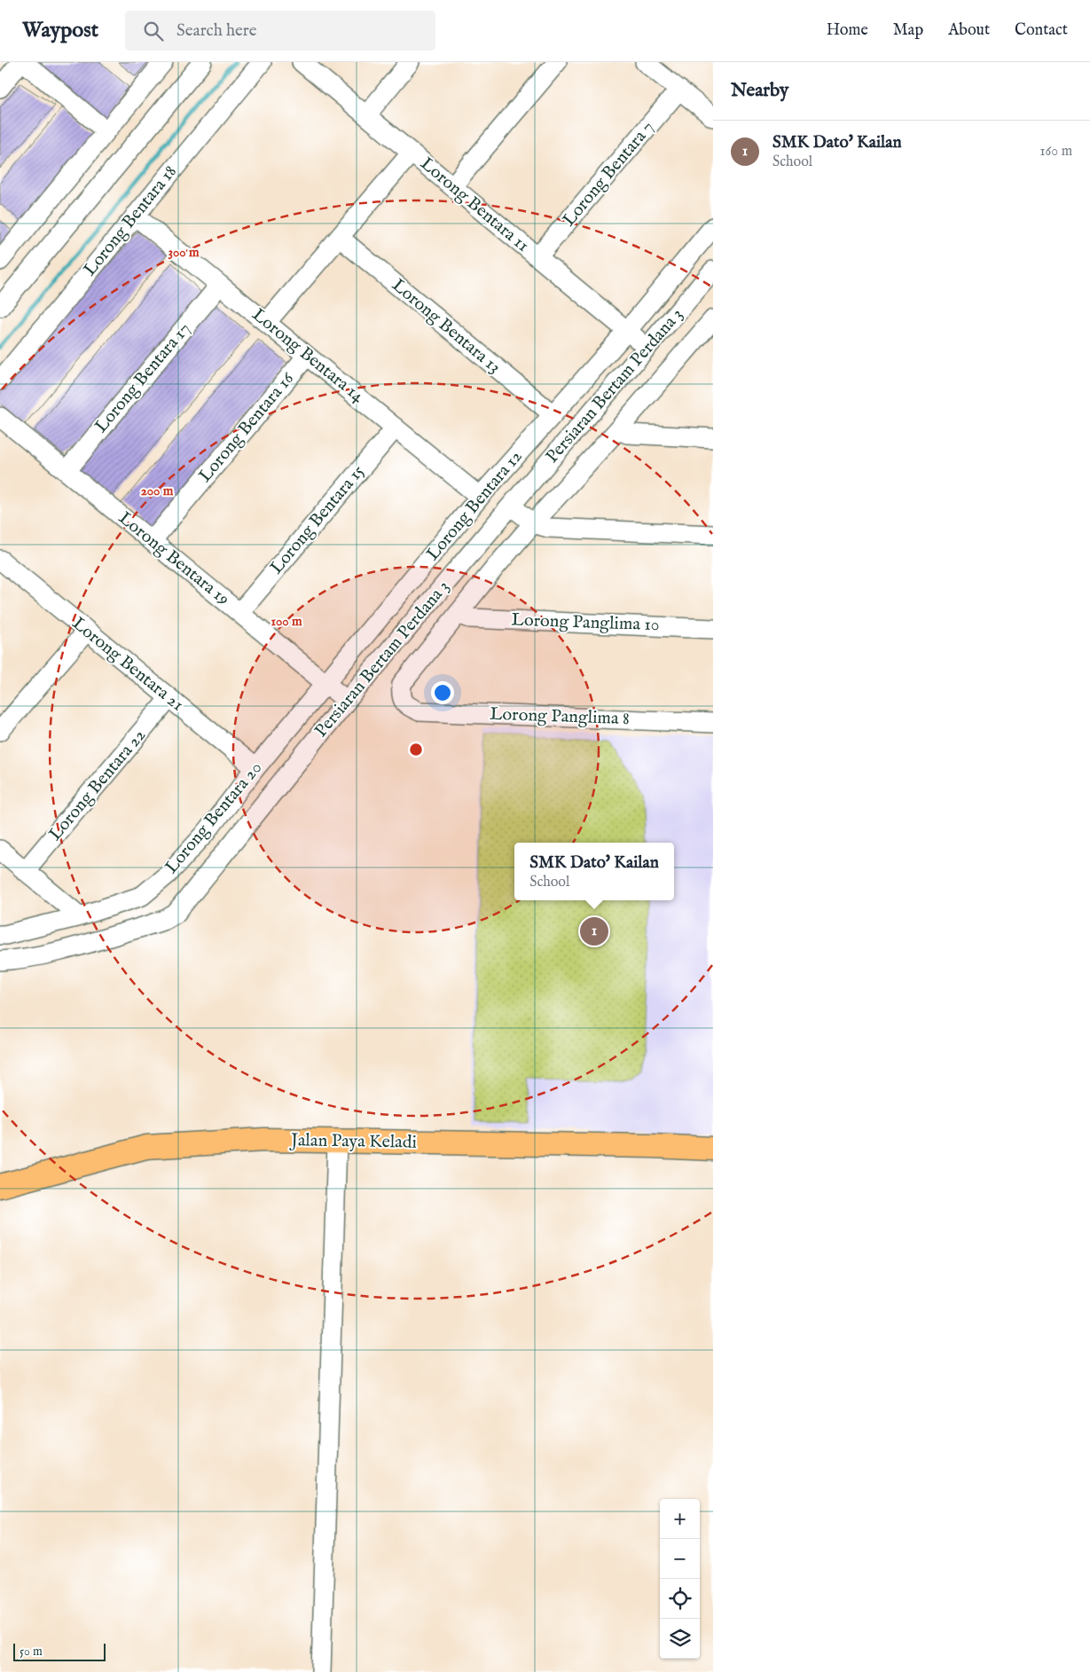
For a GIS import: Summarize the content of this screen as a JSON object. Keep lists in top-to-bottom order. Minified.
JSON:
{"streets":{"main road":["Jalan Paya Keladi"],"street":["Lorong Bentara 7","Lorong Bentara 11","Lorong Bentara 18","Lorong Bentara 13","Lorong Bentara 14","Lorong Bentara 17","Persiaran Bertam Perdana 3","Lorong Bentara 16","Lorong Bentara 12","Lorong Bentara 15","Lorong Bentara 19","Lorong Panglima 10","Lorong Bentara 21","Lorong Panglima 8","Lorong Bentara 22","Lorong Bentara 20"]},"crossings":[["Lorong Bentara 7","Lorong Bentara 11"],["Lorong Bentara 11","Persiaran Bertam Perdana 3"],["Lorong Bentara 11","Lorong Bentara 12"],["Lorong Bentara 18","Lorong Bentara 14"],["Lorong Bentara 13","Lorong Bentara 12"],["Lorong Bentara 14","Lorong Bentara 17"],["Lorong Bentara 14","Lorong Bentara 16"],["Lorong Bentara 14","Lorong Bentara 12"],["Lorong Bentara 14","Lorong Bentara 15"],["Lorong Bentara 17","Lorong Bentara 19"],["Persiaran Bertam Perdana 3","Lorong Bentara 19"],["Lorong Bentara 16","Lorong Bentara 19"],["Lorong Bentara 12","Lorong Bentara 19"],["Lorong Bentara 12","Lorong Bentara 20"],["Lorong Bentara 15","Lorong Bentara 19"],["Lorong Bentara 19","Lorong Bentara 20"],["Lorong Panglima 10","Lorong Panglima 8"],["Lorong Bentara 21","Lorong Bentara 22"],["Lorong Bentara 21","Lorong Bentara 20"]],"scale_bar":"50 m","page":{"header":"Waypost","search":"Search here","nav":["Home","Map","About","Contact"],"heading":"Nearby","list":[{"mark":"1","name":"SMK Dato' Kailan","note":"School","value":"160 m"}],"popup":["SMK Dato' Kailan","School"],"pins":"1","map_buttons":["+","−"],"scale":"50 m"},"rings":["300 m","200 m","100 m"]}
